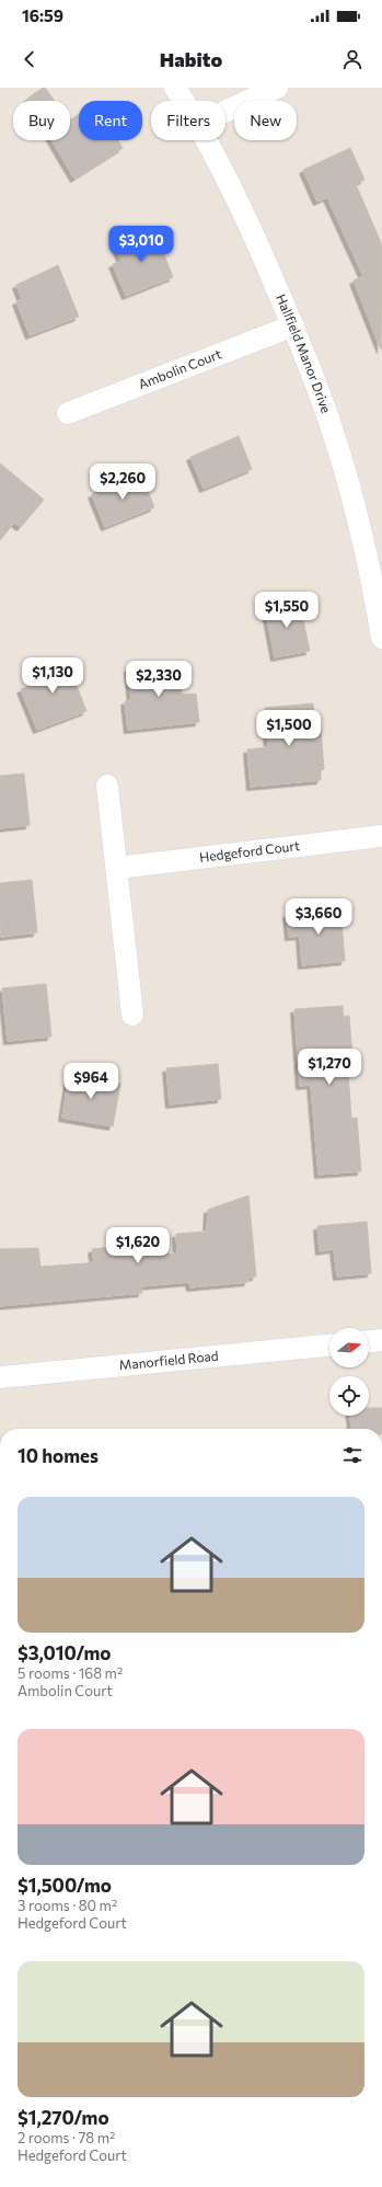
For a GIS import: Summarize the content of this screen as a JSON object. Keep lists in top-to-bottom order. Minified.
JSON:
{"streets":{"street":["Hallfield Manor Drive","Ambolin Court","Hedgeford Court","Manorfield Road"]},"crossings":[["Hallfield Manor Drive","Ambolin Court"]],"north":"right","page":{"status":"16:59","header":"Habito","chip":["Buy","Rent","Filters","New"],"price":["$3,010","$2,260","$1,550","$1,130","$2,330","$1,500","$3,660","$1,270","$964","$1,620"],"heading":"10 homes","list":[{"name":"$3,010/mo","note":"5 rooms · 168 m² · Ambolin Court"},{"name":"$1,500/mo","note":"3 rooms · 80 m² · Hedgeford Court"},{"name":"$1,270/mo","note":"2 rooms · 78 m² · Hedgeford Court"}]}}
